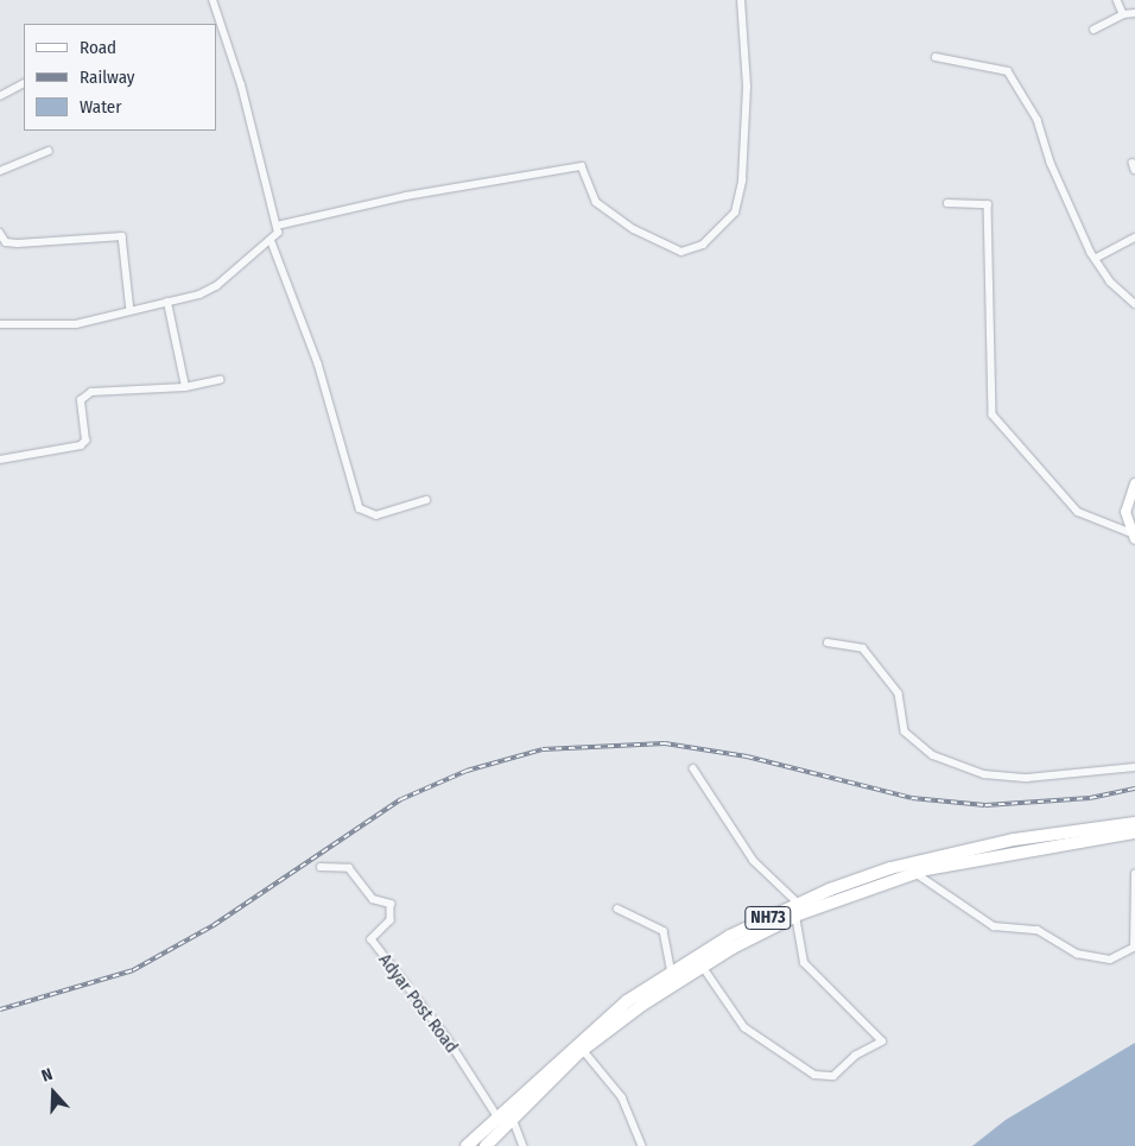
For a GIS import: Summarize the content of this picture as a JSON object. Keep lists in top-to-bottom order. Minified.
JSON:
{"streets":{"highway":["NH73"],"street":["Adyar Post Road"]},"crossings":[["NH73","Adyar Post Road"]],"legend":["Road","Railway","Water"],"north":"top"}
